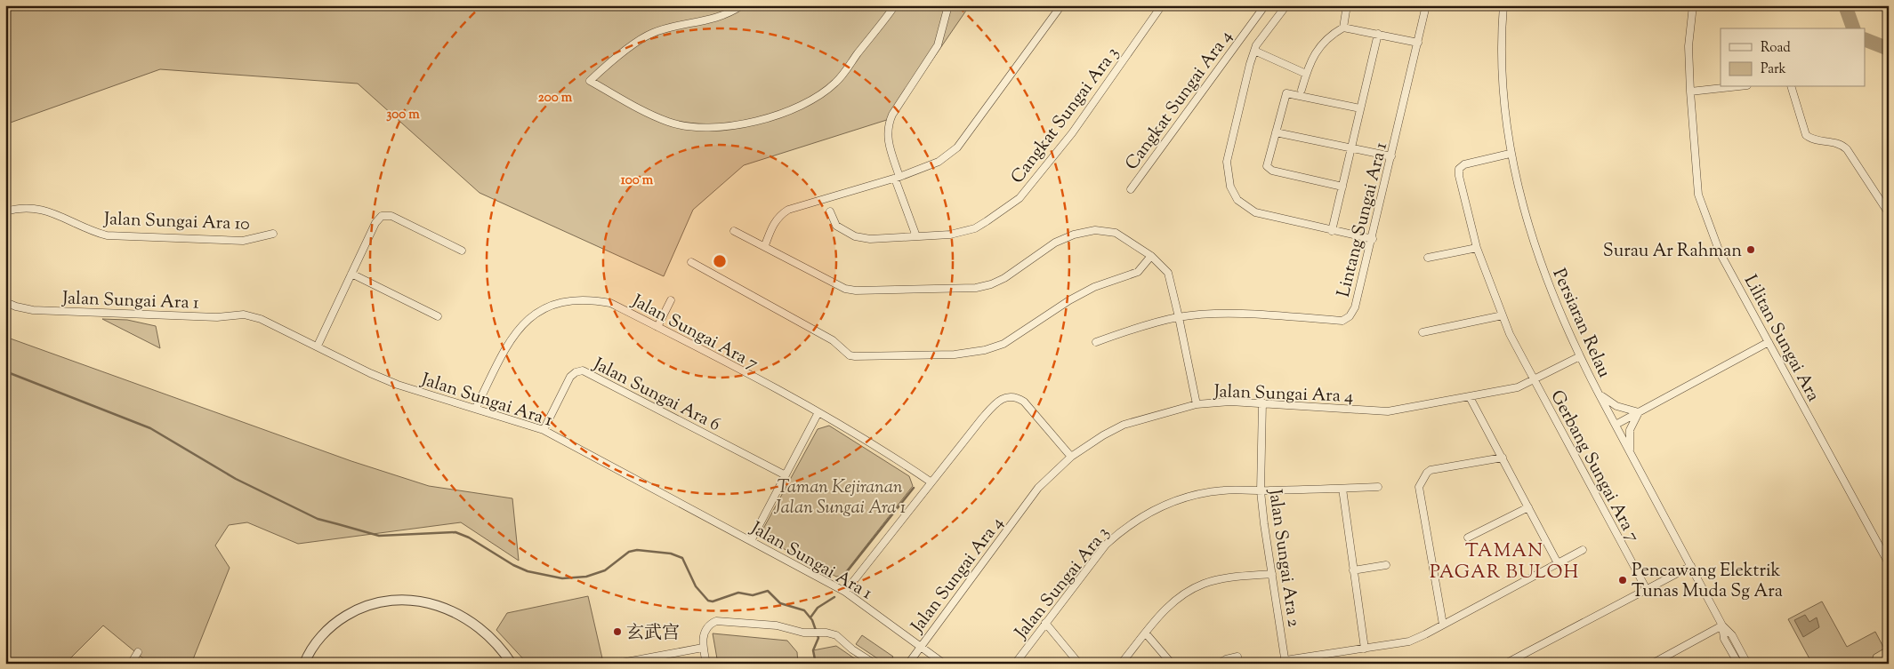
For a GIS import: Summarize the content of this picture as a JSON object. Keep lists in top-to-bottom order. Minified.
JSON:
{"streets":{"street":["Cangkat Sungai Ara 4","Cangkat Sungai Ara 3","Lintang Sungai Ara 1","Jalan Sungai Ara 10","Jalan Sungai Ara 1","Persiaran Relau","Jalan Sungai Ara 7","Lilitan Sungai Ara","Jalan Sungai Ara 4","Jalan Sungai Ara 6","Gerbang Sungai Ara 7","Jalan Sungai Ara 2","Jalan Sungai Ara 3"]},"crossings":[["Jalan Sungai Ara 1","Jalan Sungai Ara 7"],["Jalan Sungai Ara 1","Jalan Sungai Ara 4"],["Jalan Sungai Ara 1","Jalan Sungai Ara 6"],["Persiaran Relau","Jalan Sungai Ara 4"],["Persiaran Relau","Gerbang Sungai Ara 7"],["Jalan Sungai Ara 4","Gerbang Sungai Ara 7"],["Jalan Sungai Ara 4","Jalan Sungai Ara 2"],["Jalan Sungai Ara 2","Jalan Sungai Ara 3"]],"districts":["TAMAN PAGAR BULOH"],"parks":["Taman Kejiranan Jalan Sungai Ara 1"],"places":["Surau Ar Rahman","Pencawang Elektrik Tunas Muda Sg Ara","玄武宫"],"legend":["Road","Park"],"rings":["200 m","300 m","100 m"]}
